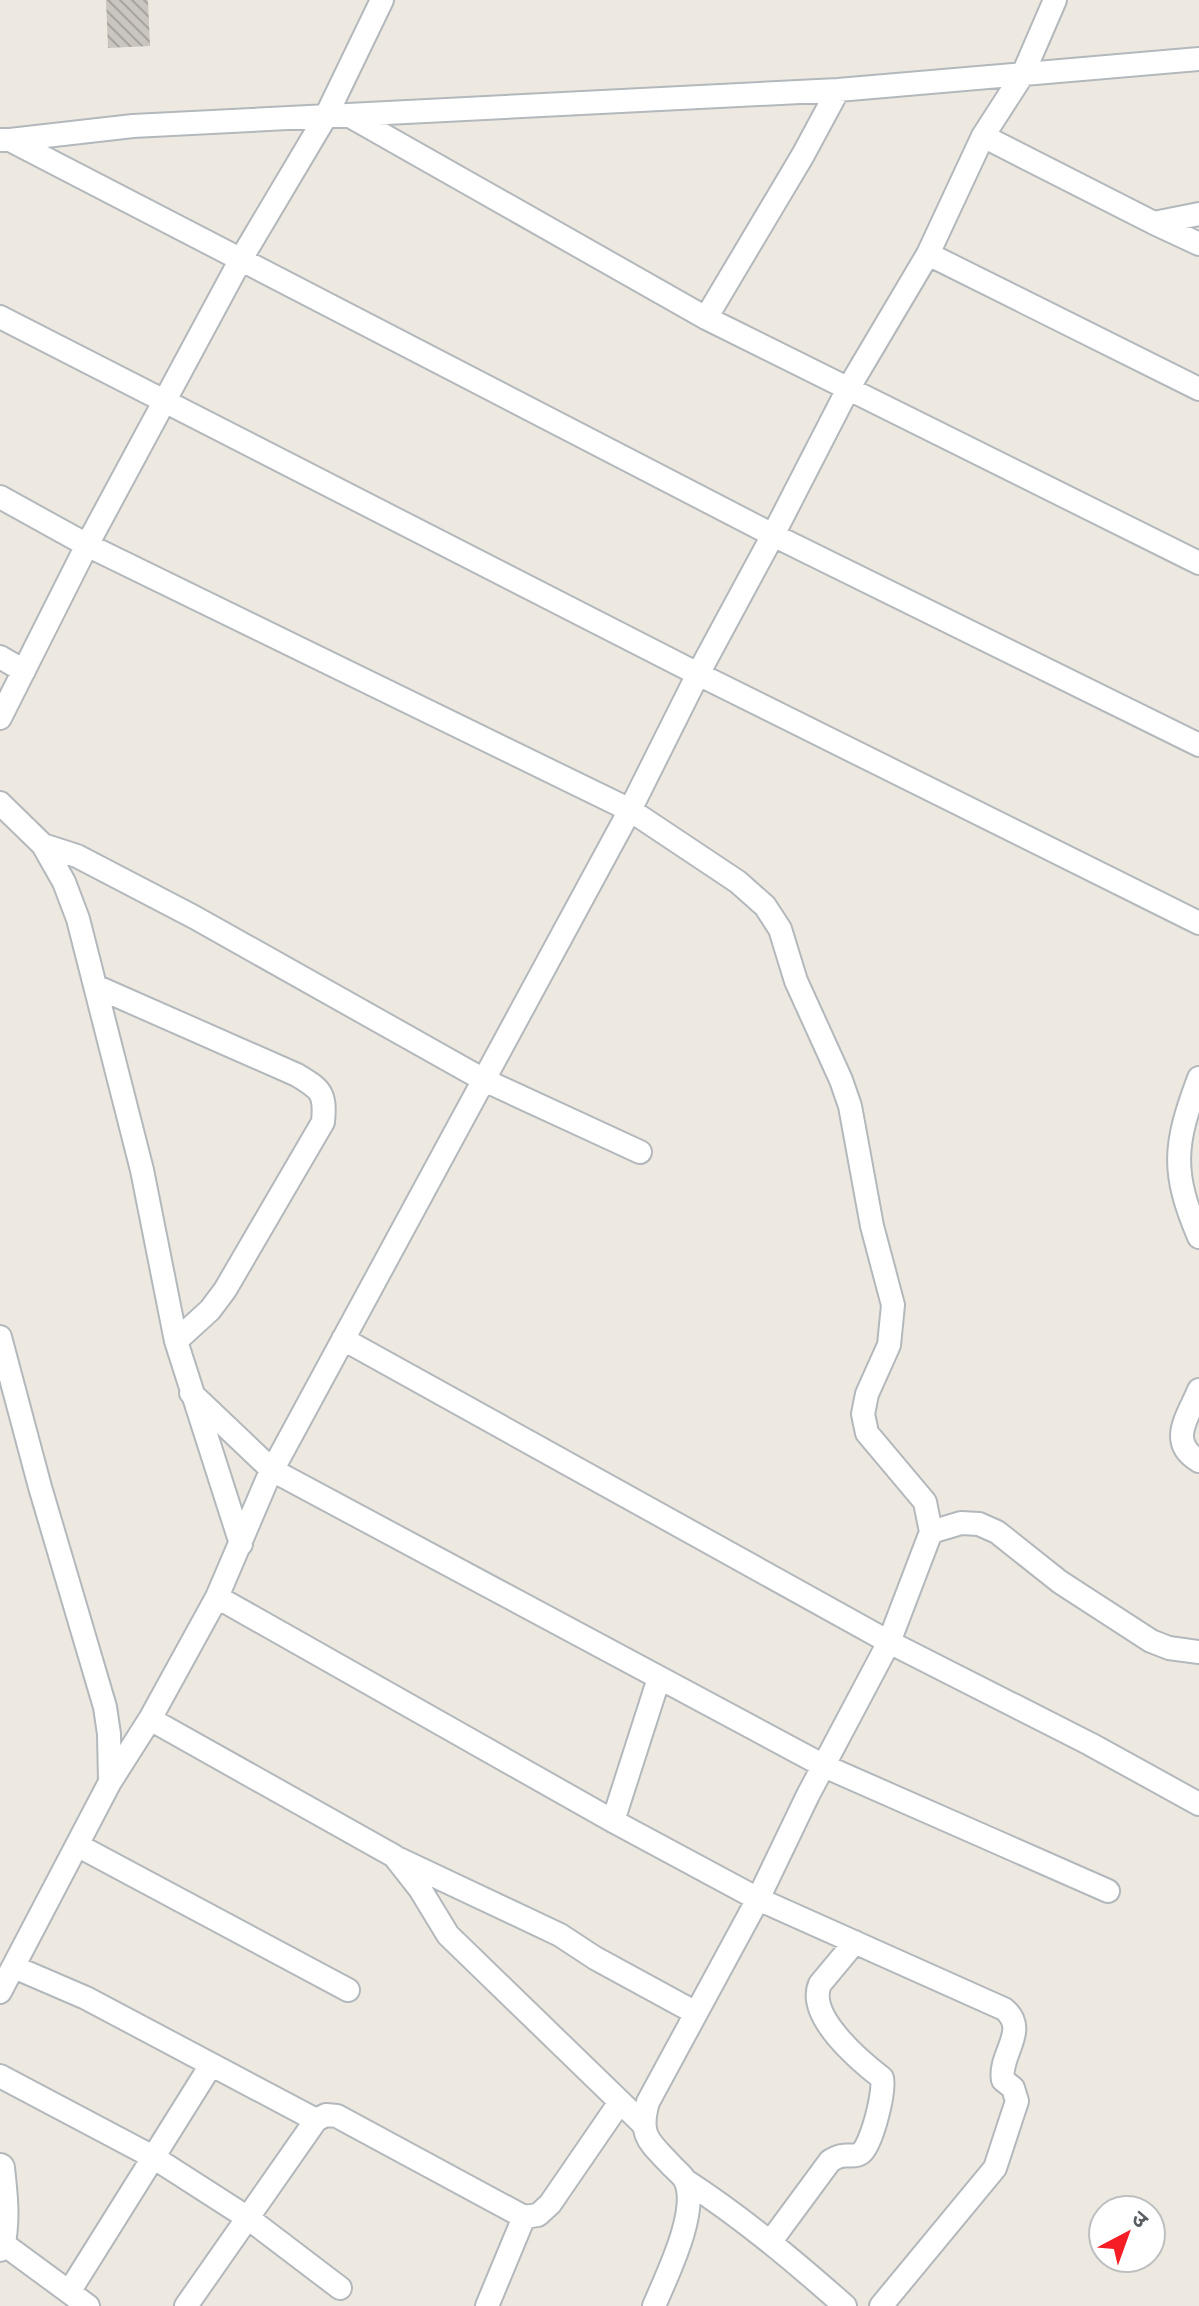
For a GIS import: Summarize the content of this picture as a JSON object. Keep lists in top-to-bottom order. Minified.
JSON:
{"north":"top right"}
